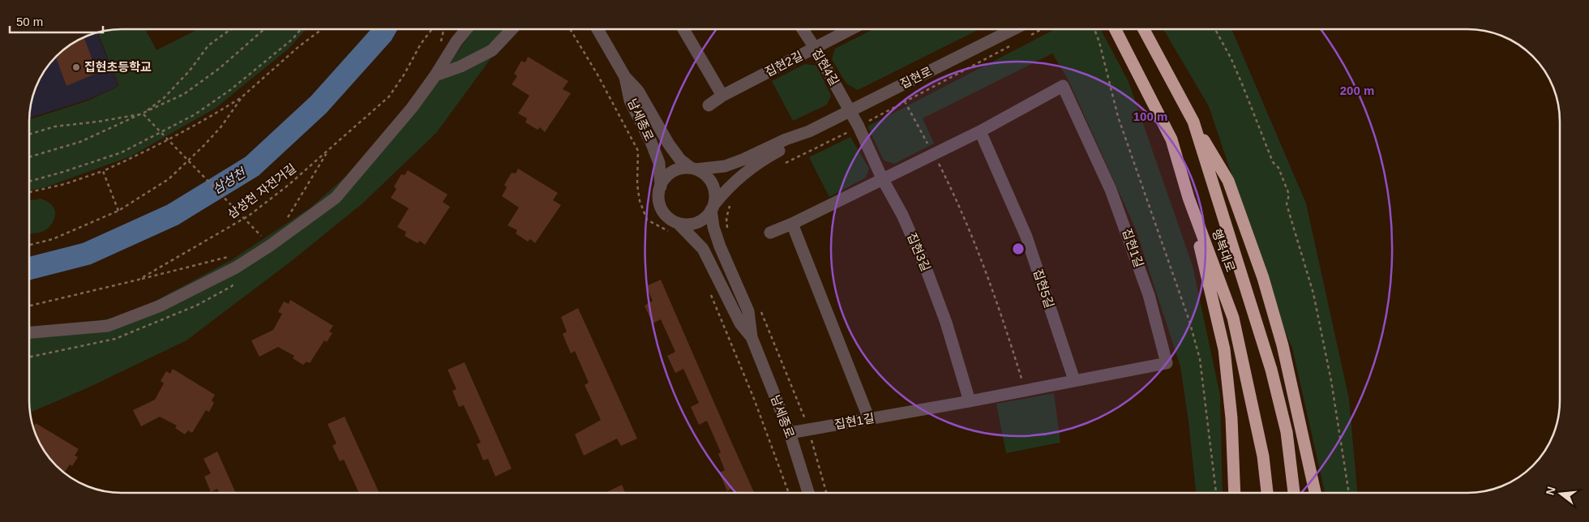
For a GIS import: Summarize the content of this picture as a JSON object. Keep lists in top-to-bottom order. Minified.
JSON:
{"streets":{"highway":["행복대로"],"street":["집현2길","집현4길","집현로","남세종로","집현1길","집현3길","집현5길"],"path":["삼성천 자전거길"]},"crossings":[["집현2길","집현4길"],["집현4길","집현로"],["집현4길","집현3길"],["집현로","남세종로"],["집현로","집현3길"],["남세종로","집현1길"],["집현1길","집현3길"],["집현1길","집현5길"]],"water":["삼성천"],"places":["집현초등학교"],"scale_bar":"50 m","north":"left","rings":["200 m","100 m"]}
